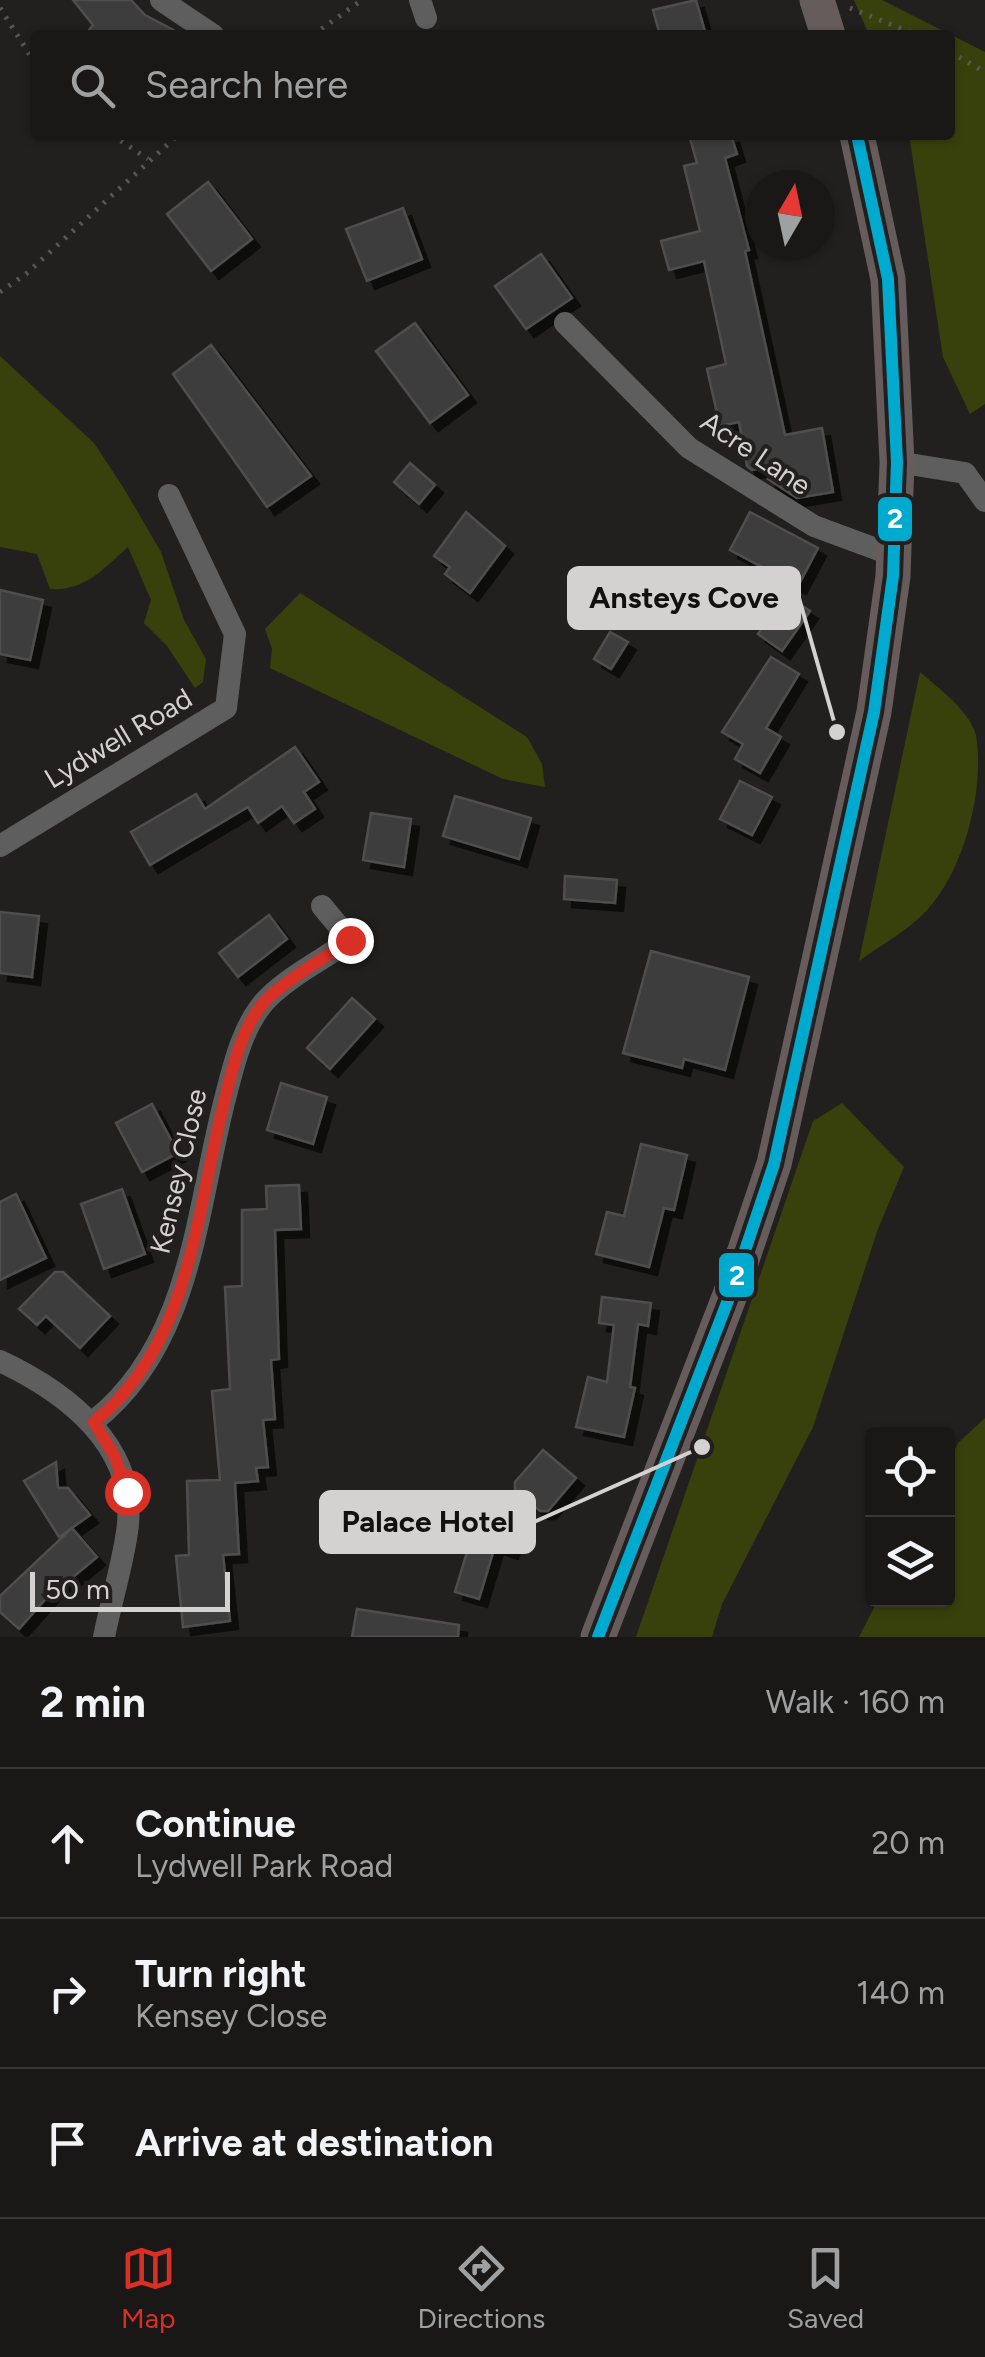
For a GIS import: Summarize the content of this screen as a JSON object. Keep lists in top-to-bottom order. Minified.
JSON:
{"streets":{"street":["Acre Lane","Lydwell Road","Kensey Close"]},"places":["Ansteys Cove","Palace Hotel"],"lines":["transit line 2"],"scale_bar":"50 m","north":"top","page":{"search":"Search here","scale":"50 m","heading":["2 min","Walk · 160 m"],"list":[["Continue","Lydwell Park Road","20 m"],["Turn right","Kensey Close","140 m"],"Arrive at destination"],"nav":["Map","Directions","Saved"]}}
